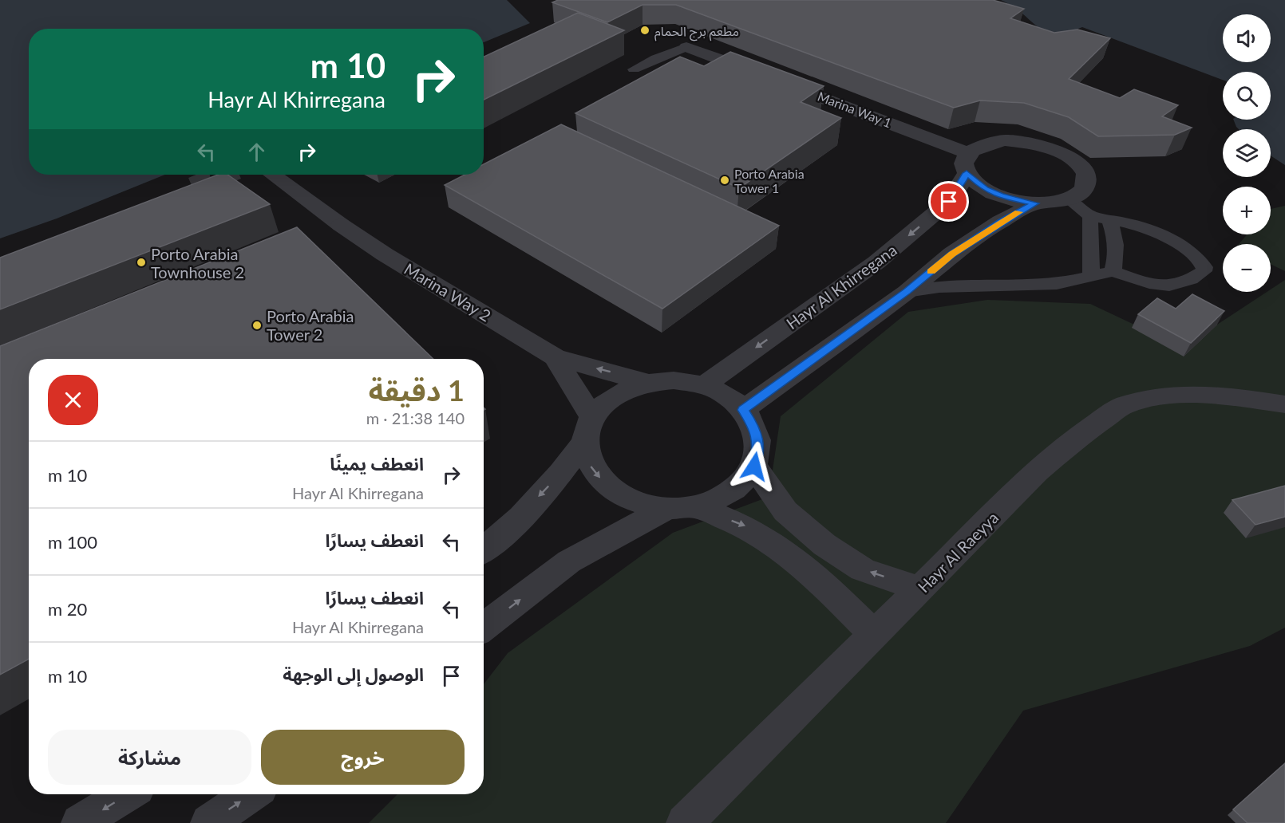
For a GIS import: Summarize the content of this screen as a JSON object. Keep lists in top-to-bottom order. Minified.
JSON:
{"streets":{"street":["Marina Way 1","Hayr Al Khirregana","Marina Way 2","Hayr Al Raeyya"]},"crossings":[["Marina Way 1","Hayr Al Khirregana"],["Hayr Al Khirregana","Marina Way 2"]],"places":["مطعم برج الحمام","Porto Arabia Tower 1","Porto Arabia Townhouse 2","Porto Arabia Tower 2"],"page":{"map_buttons":["+","−"],"turn":["10 m","Hayr Al Khirregana"],"heading":["1 دقيقة","140 m · 21:38"],"list":[{"name":"انعطف يمينًا","note":"Hayr Al Khirregana","value":"10 m"},{"name":"انعطف يسارًا","value":"100 m"},{"name":"انعطف يسارًا","note":"Hayr Al Khirregana","value":"20 m"},{"name":"الوصول إلى الوجهة","value":"10 m"}],"buttons":["خروج","مشاركة"]}}
